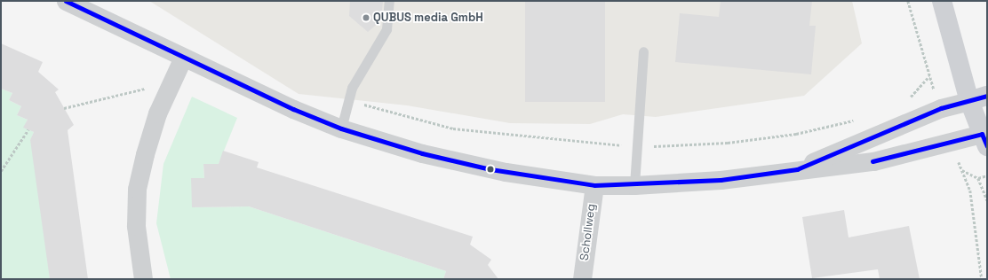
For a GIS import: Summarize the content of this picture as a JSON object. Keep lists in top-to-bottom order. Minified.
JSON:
{"streets":{"street":["Schollweg"]},"places":["QUBUS media GmbH"]}
